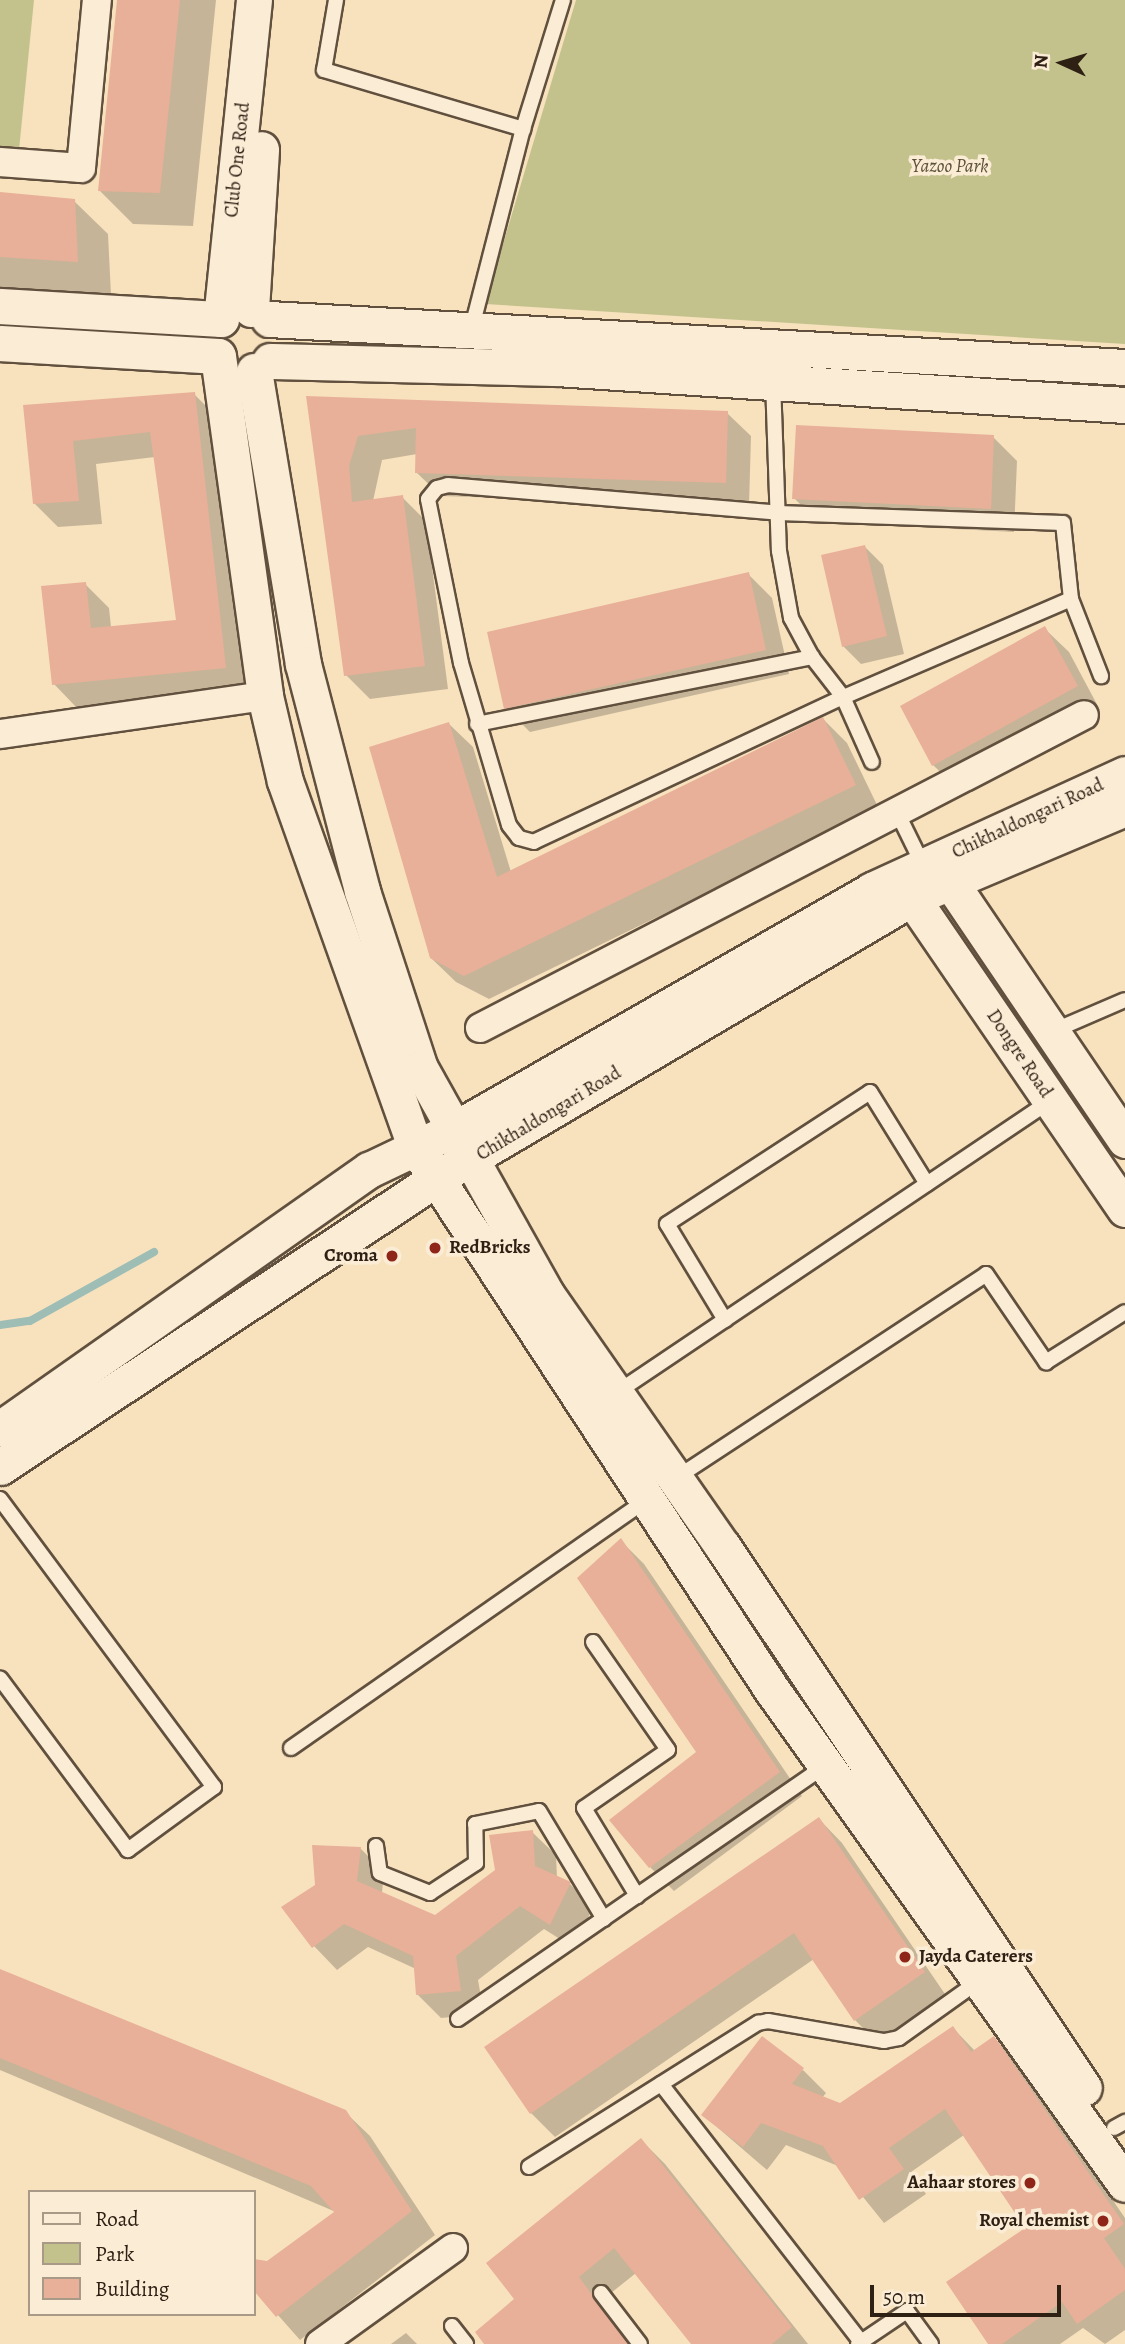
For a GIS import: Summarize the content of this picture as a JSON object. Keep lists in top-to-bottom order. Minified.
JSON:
{"streets":{"street":["Club One Road","Chikhaldongari Road","Dongre Road"]},"crossings":[["Club One Road","Chikhaldongari Road"],["Chikhaldongari Road","Dongre Road"]],"parks":["Yazoo Park"],"places":["RedBricks","Croma","Jayda Caterers","Aahaar stores","Royal chemist"],"legend":["Road","Park","Building"],"scale_bar":"50 m","north":"left"}
